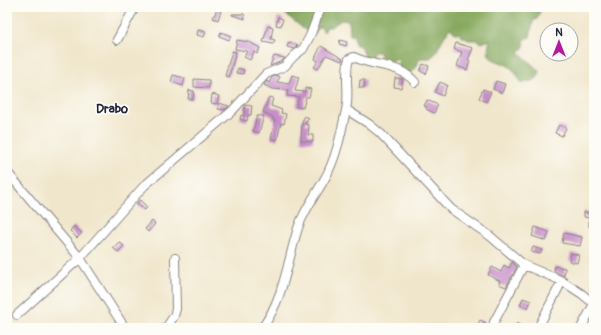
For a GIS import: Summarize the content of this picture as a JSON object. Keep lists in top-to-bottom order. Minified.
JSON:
{"districts":["Drabo"],"north":"top"}
